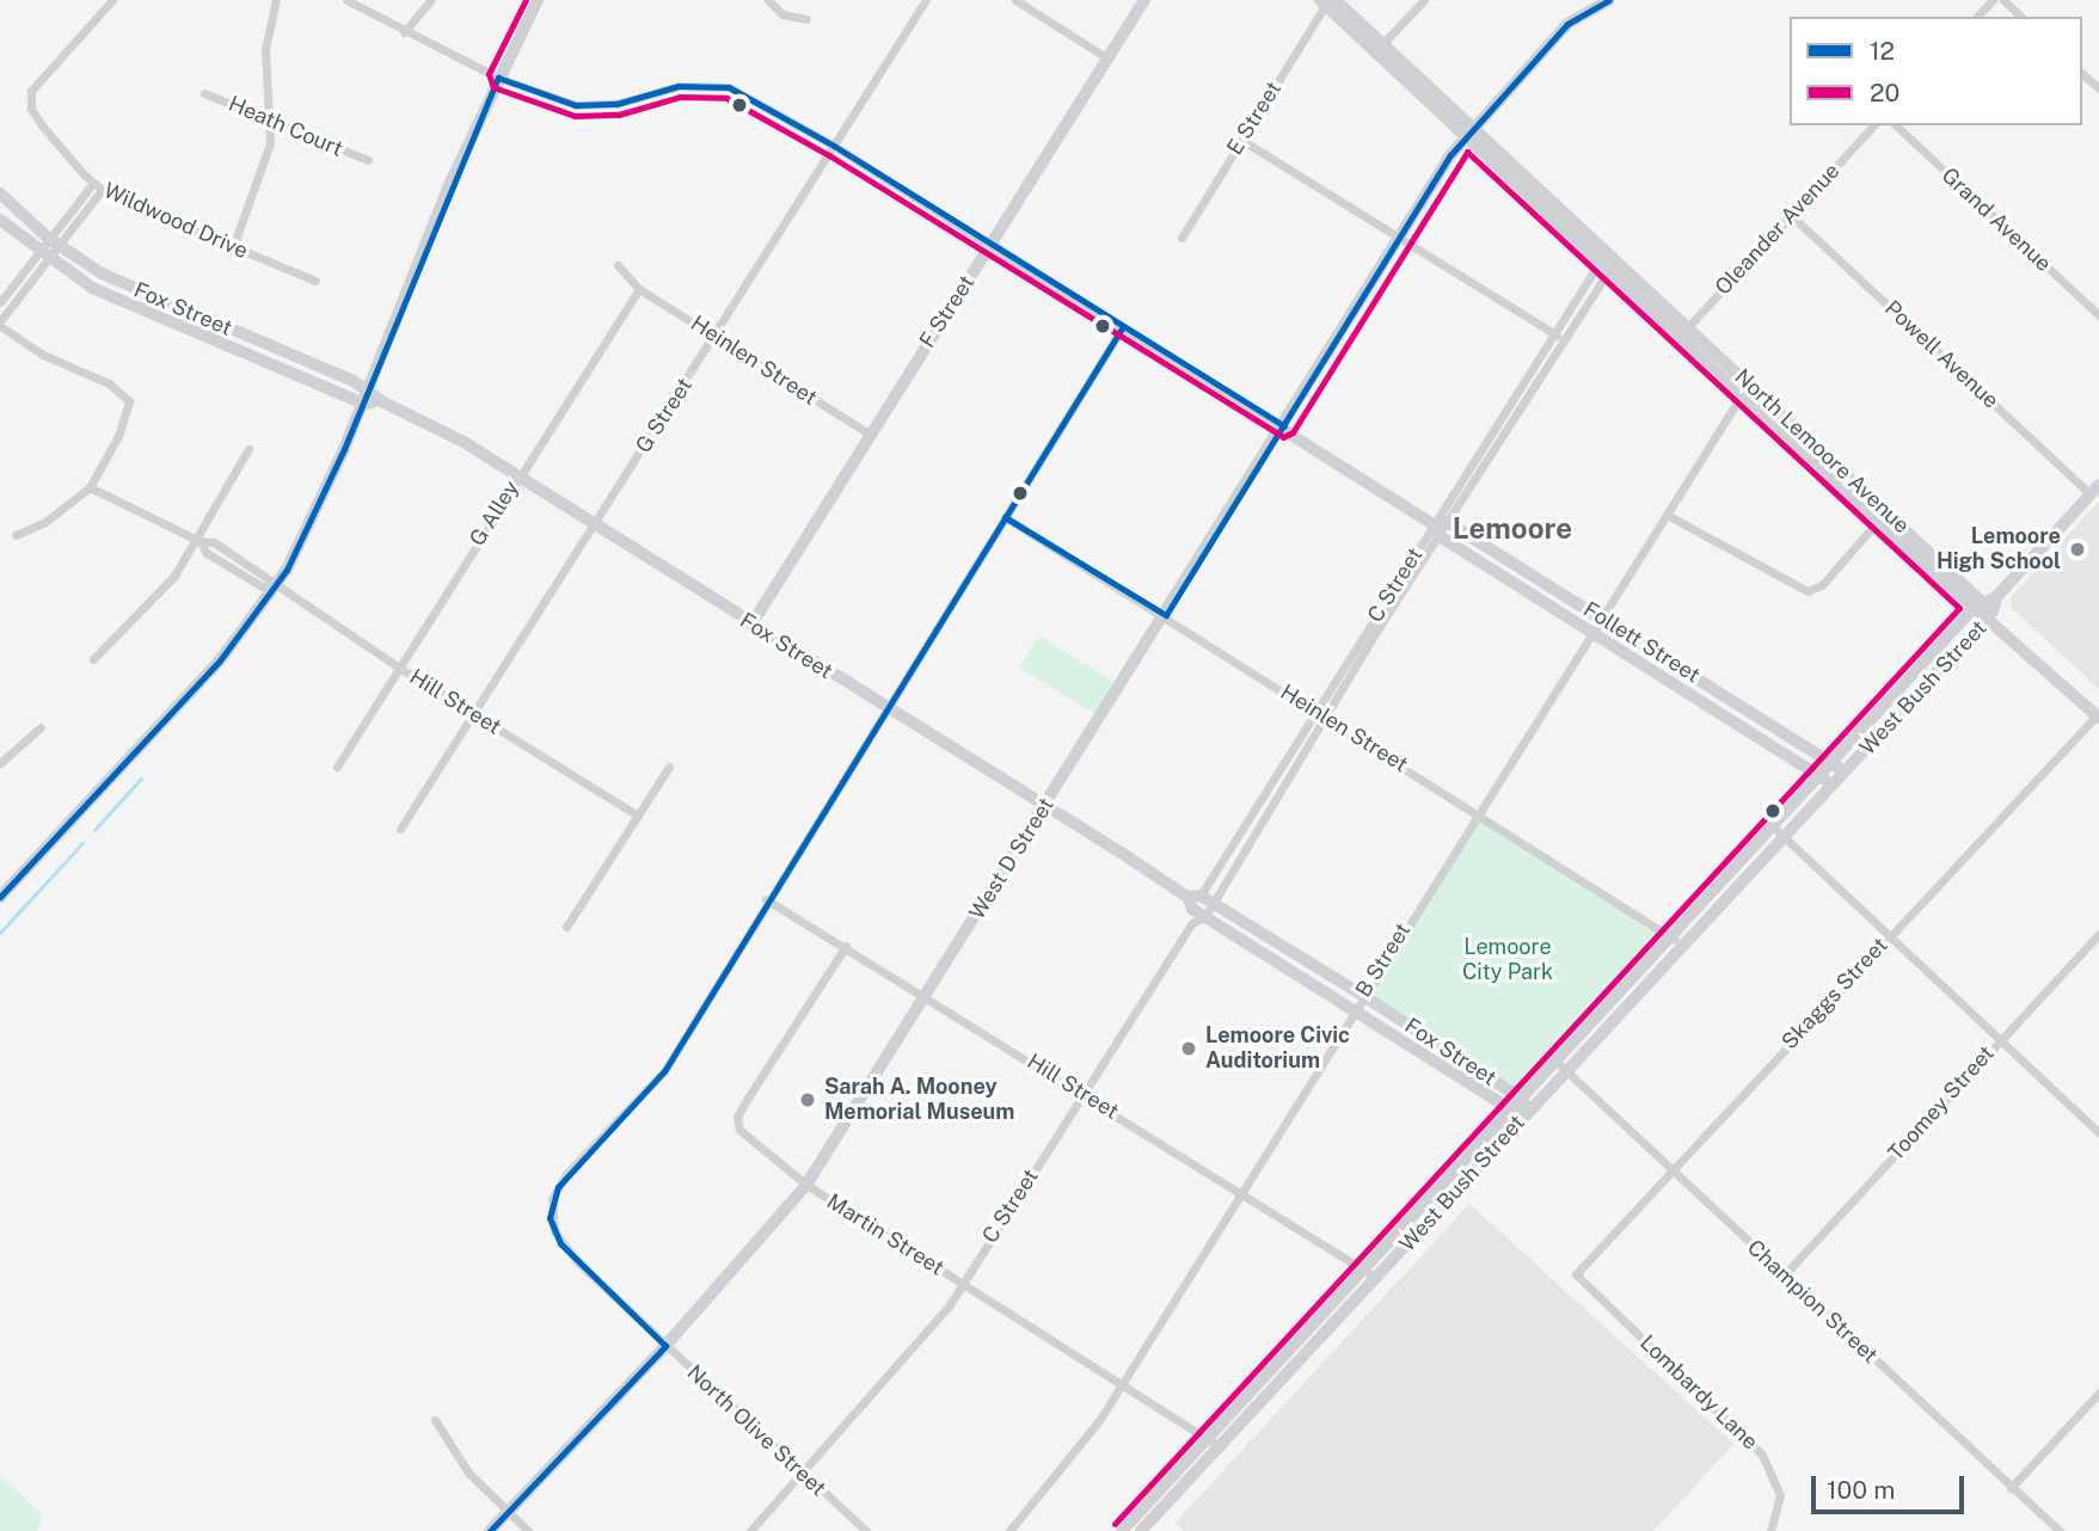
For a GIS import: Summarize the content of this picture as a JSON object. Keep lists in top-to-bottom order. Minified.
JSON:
{"streets":{"street":["E Street","Heath Court","Grand Avenue","Wildwood Drive","Oleander Avenue","Fox Street","F Street","Powell Avenue","Heinlen Street","G Street","North Lemoore Avenue","G Alley","C Street","Follett Street","West Bush Street","Hill Street","West D Street","B Street","Skaggs Street","Toomey Street","Martin Street","Champion Street","Lombardy Lane","North Olive Street"]},"crossings":[["E Street","North Lemoore Avenue"],["Oleander Avenue","Powell Avenue"],["Oleander Avenue","North Lemoore Avenue"],["Fox Street","F Street"],["Fox Street","G Street"],["Fox Street","G Alley"],["Fox Street","C Street"],["Fox Street","West Bush Street"],["Fox Street","West D Street"],["Fox Street","B Street"],["F Street","Heinlen Street"],["F Street","Follett Street"],["Heinlen Street","G Street"],["Heinlen Street","G Alley"],["Heinlen Street","C Street"],["Heinlen Street","West Bush Street"],["Heinlen Street","West D Street"],["Heinlen Street","B Street"],["G Street","Follett Street"],["G Street","Hill Street"],["North Lemoore Avenue","C Street"],["North Lemoore Avenue","West Bush Street"],["North Lemoore Avenue","West D Street"],["North Lemoore Avenue","B Street"],["North Lemoore Avenue","Skaggs Street"],["G Alley","Hill Street"],["C Street","Follett Street"],["C Street","Hill Street"],["C Street","Martin Street"],["C Street","North Olive Street"],["Follett Street","West Bush Street"],["Follett Street","West D Street"],["Follett Street","B Street"],["West Bush Street","Hill Street"],["West Bush Street","Martin Street"],["West Bush Street","Champion Street"],["Hill Street","West D Street"],["Hill Street","B Street"],["Hill Street","Martin Street"],["Hill Street","North Olive Street"],["West D Street","Martin Street"],["West D Street","North Olive Street"],["B Street","Martin Street"],["Skaggs Street","Champion Street"],["Skaggs Street","Lombardy Lane"],["Toomey Street","Champion Street"]],"districts":["Lemoore"],"parks":["Lemoore City Park"],"places":["Lemoore High School","Lemoore Civic Auditorium","Sarah A. Mooney Memorial Museum"],"lines":["transit line 12","transit line 20"],"legend":["12","20"],"scale_bar":"100 m"}
